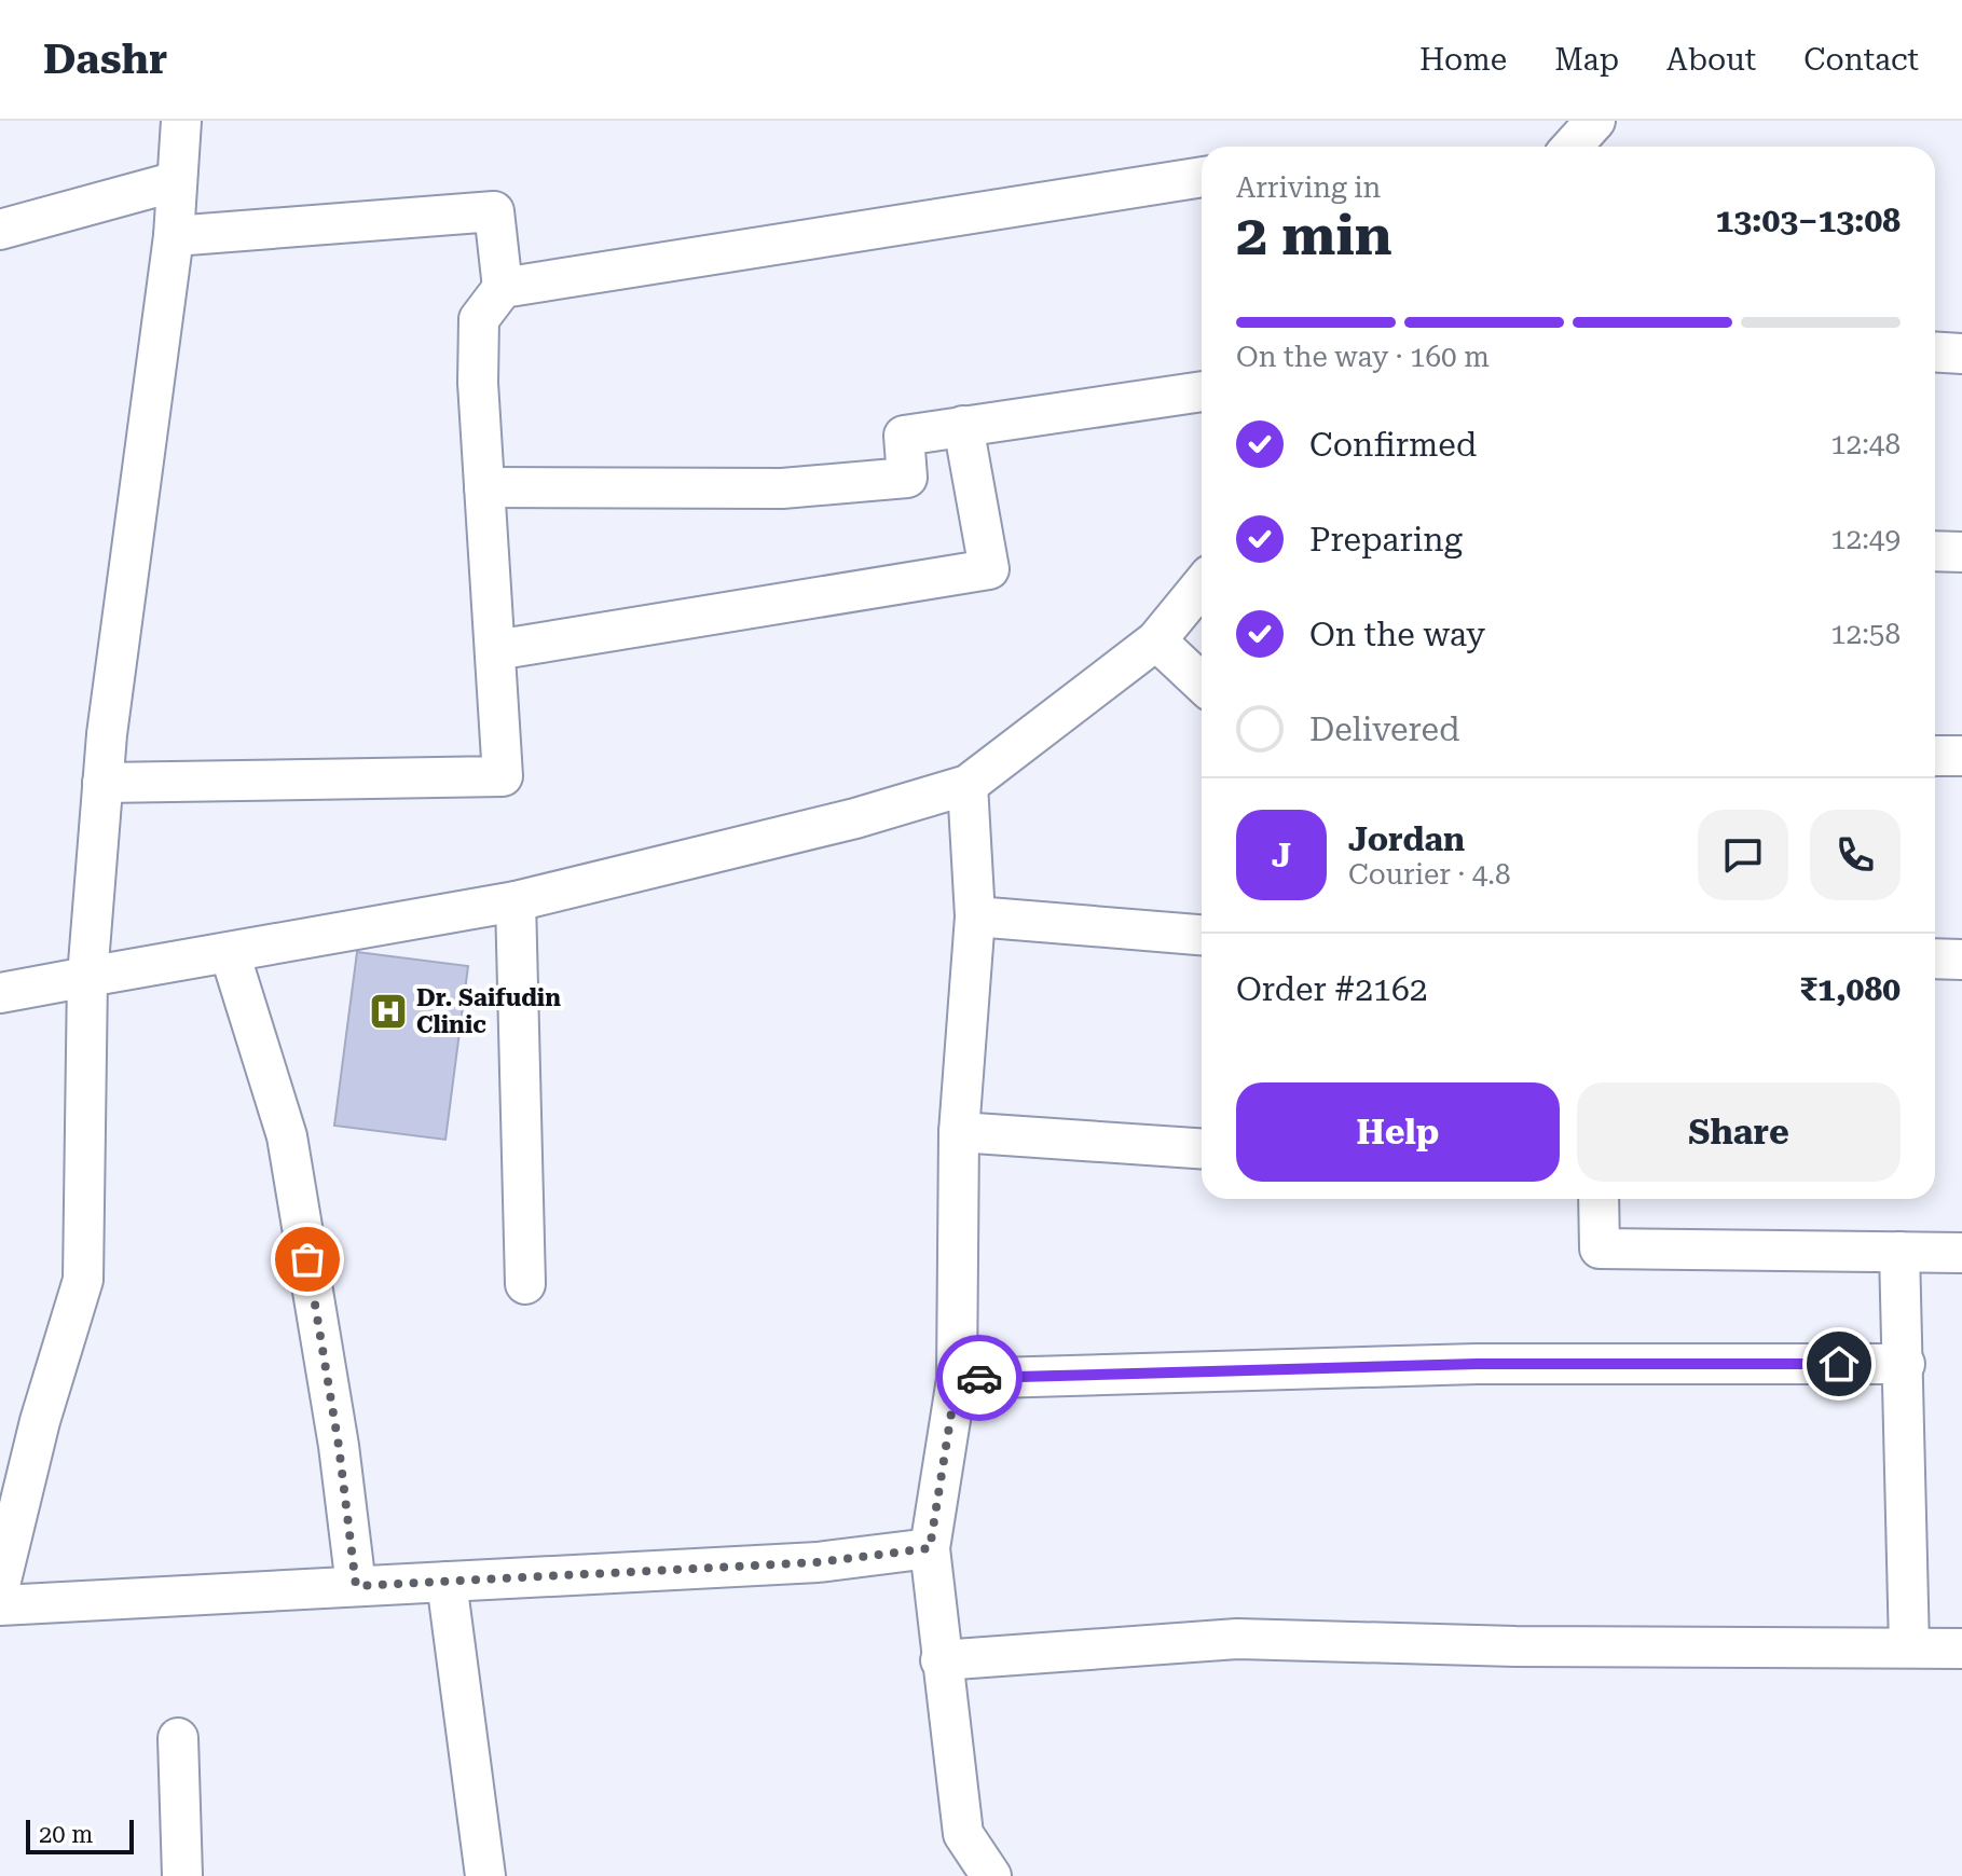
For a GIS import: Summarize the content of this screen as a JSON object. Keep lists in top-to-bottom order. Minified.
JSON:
{"places":{"hospital":["Dr. Saifudin Clinic"]},"scale_bar":"20 m","page":{"header":"Dashr","nav":["Home","Map","About","Contact"],"heading":["2 min","Arriving in","13:03–13:08"],"panel":["Jordan","Courier · 4.8","Order #2162","₹1,080"],"bar":"On the way · 160 m","list":[["Confirmed","12:48"],["Preparing","12:49"],["On the way","12:58"],"Delivered"],"round":"J","buttons":["Help","Share"],"scale":"20 m"}}
